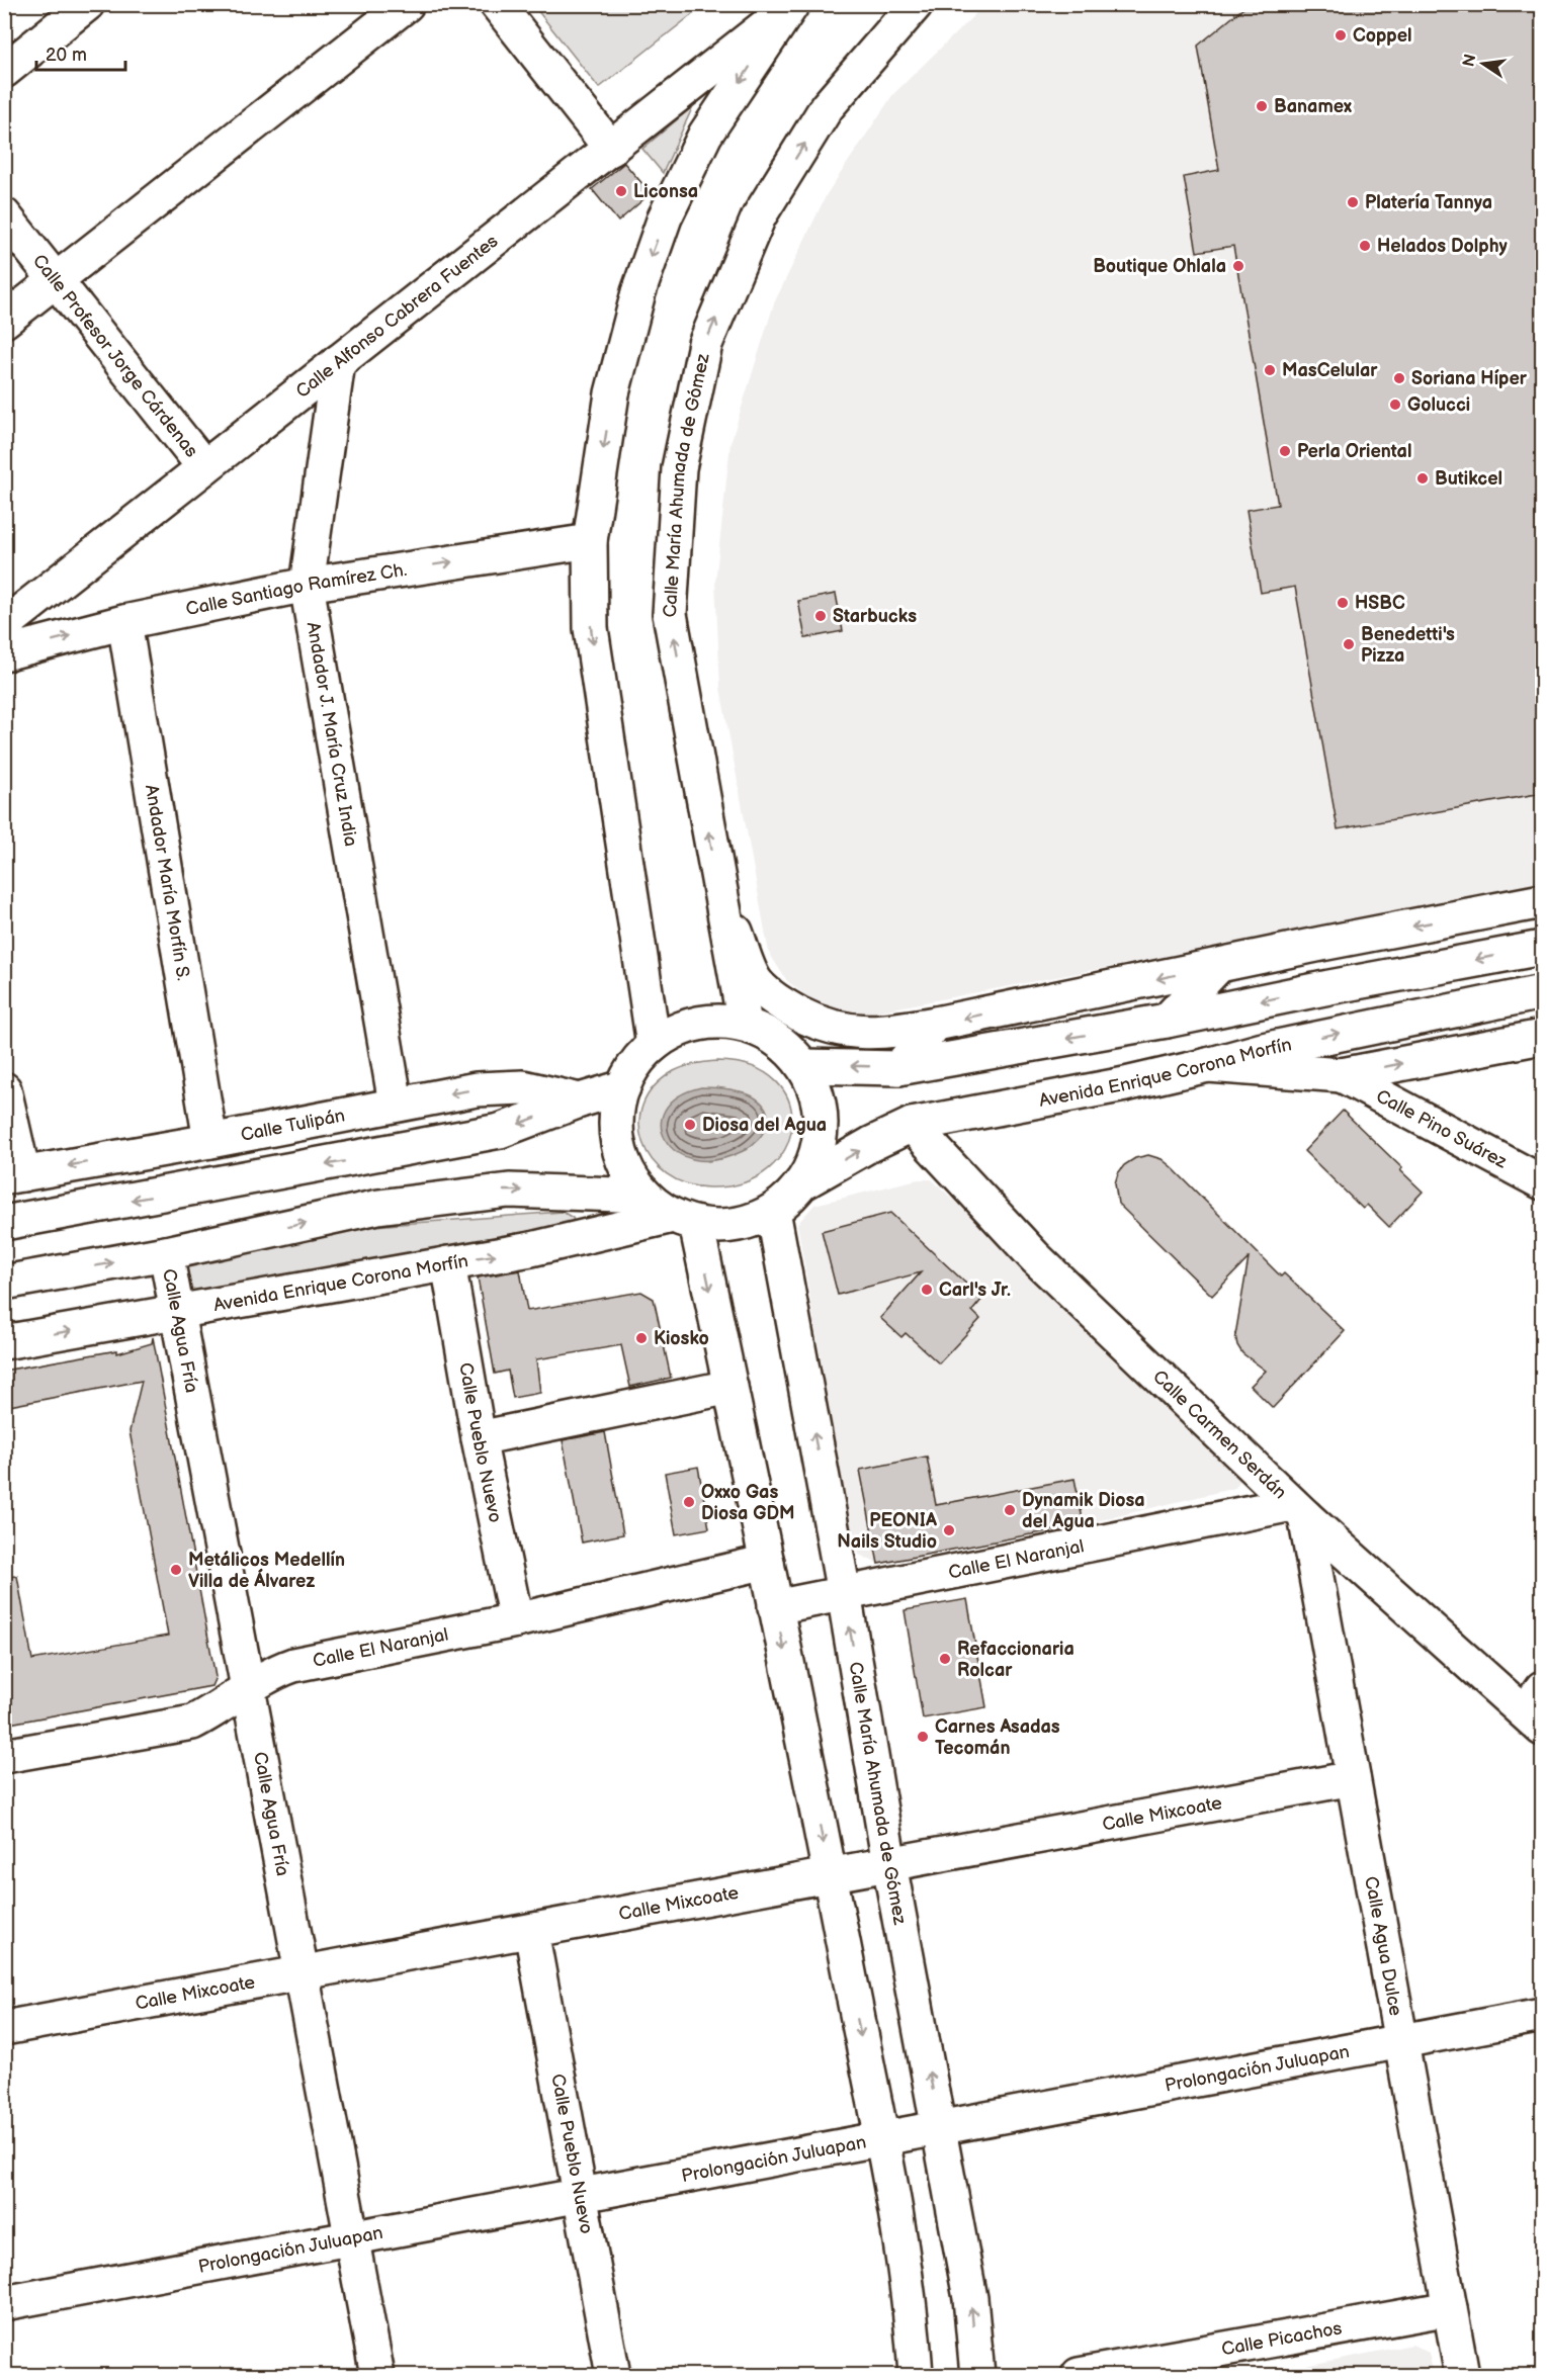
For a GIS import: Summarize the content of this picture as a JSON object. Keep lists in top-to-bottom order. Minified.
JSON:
{"streets":{"street":["Calle Alfonso Cabrera Fuentes","Calle Profesor Jorge Cárdenas","Calle María Ahumada de Gómez","Calle Santiago Ramírez Ch.","Andador J. María Cruz India","Andador María Morfín S.","Avenida Enrique Corona Morfín","Calle Tulipán","Calle Pino Suárez","Calle Agua Fría","Calle Carmen Serdán","Calle Pueblo Nuevo","Calle El Naranjal","Calle Mixcoate","Calle Agua Dulce","Prolongación Juluapan","Calle Picachos"]},"crossings":[["Calle Alfonso Cabrera Fuentes","Calle Profesor Jorge Cárdenas"],["Calle Alfonso Cabrera Fuentes","Andador J. María Cruz India"],["Calle María Ahumada de Gómez","Avenida Enrique Corona Morfín"],["Calle María Ahumada de Gómez","Calle El Naranjal"],["Calle María Ahumada de Gómez","Calle Mixcoate"],["Calle María Ahumada de Gómez","Prolongación Juluapan"],["Calle Santiago Ramírez Ch.","Andador J. María Cruz India"],["Calle Santiago Ramírez Ch.","Andador María Morfín S."],["Andador J. María Cruz India","Calle Tulipán"],["Andador María Morfín S.","Calle Tulipán"],["Avenida Enrique Corona Morfín","Calle Agua Fría"],["Avenida Enrique Corona Morfín","Calle Carmen Serdán"],["Avenida Enrique Corona Morfín","Calle Pueblo Nuevo"],["Calle Agua Fría","Calle El Naranjal"],["Calle Agua Fría","Calle Mixcoate"],["Calle Agua Fría","Prolongación Juluapan"],["Calle Carmen Serdán","Calle El Naranjal"],["Calle Carmen Serdán","Calle Agua Dulce"],["Calle Pueblo Nuevo","Calle El Naranjal"],["Calle Pueblo Nuevo","Calle Mixcoate"],["Calle Pueblo Nuevo","Prolongación Juluapan"],["Calle El Naranjal","Calle Agua Dulce"],["Calle Mixcoate","Calle Agua Dulce"],["Calle Agua Dulce","Prolongación Juluapan"],["Calle Agua Dulce","Calle Picachos"]],"one_way":["Calle Santiago Ramírez Ch."],"places":["Coppel","Banamex","Liconsa","Platería Tannya","Helados Dolphy","Boutique Ohlala","MasCelular","Soriana Híper","Golucci","Perla Oriental","Butikcel","HSBC","Starbucks","Benedetti's Pizza","Diosa del Agua","Carl's Jr.","Kiosko","Oxxo Gas Diosa GDM","Dynamik Diosa del Agua","PEONIA Nails Studio","Metálicos Medellín Villa de Álvarez","Refaccionaria Rolcar","Carnes Asadas Tecomán"],"scale_bar":"20 m","north":"left"}
